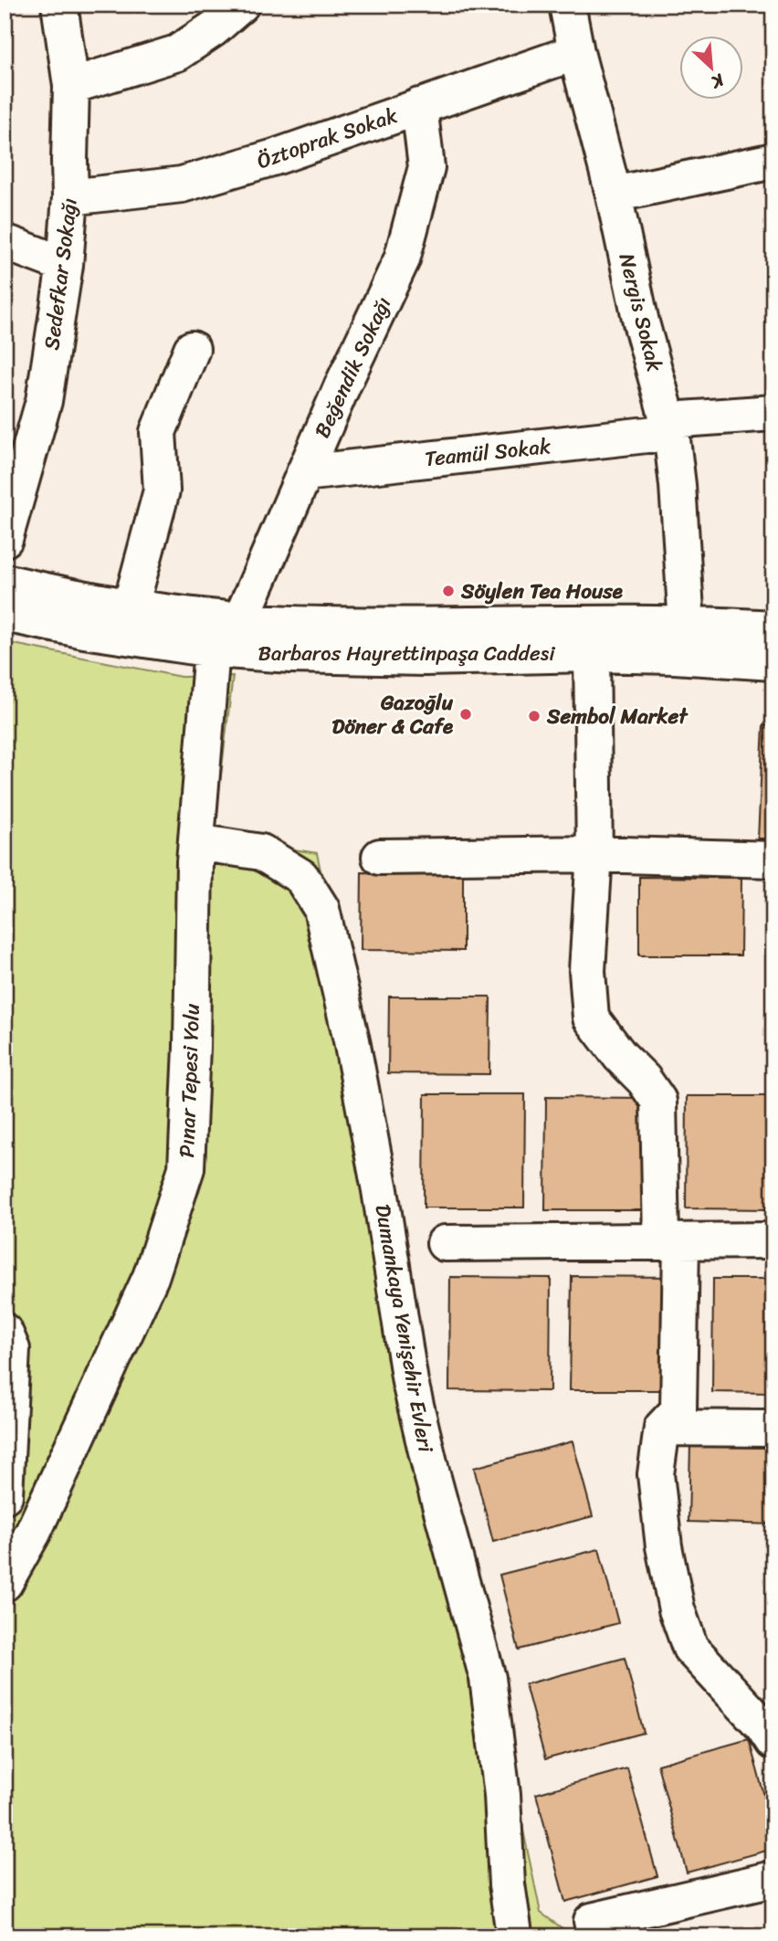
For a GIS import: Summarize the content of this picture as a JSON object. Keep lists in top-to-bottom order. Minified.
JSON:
{"streets":{"street":["Öztoprak Sokak","Sedefkar Sokağı","Nergis Sokak","Beğendik Sokağı","Teamül Sokak","Barbaros Hayrettinpaşa Caddesi","Pınar Tepesi Yolu","Dumankaya Yenişehir Evleri"]},"crossings":[["Öztoprak Sokak","Sedefkar Sokağı"],["Öztoprak Sokak","Nergis Sokak"],["Öztoprak Sokak","Beğendik Sokağı"],["Nergis Sokak","Teamül Sokak"],["Nergis Sokak","Barbaros Hayrettinpaşa Caddesi"],["Beğendik Sokağı","Teamül Sokak"],["Beğendik Sokağı","Barbaros Hayrettinpaşa Caddesi"],["Beğendik Sokağı","Pınar Tepesi Yolu"],["Barbaros Hayrettinpaşa Caddesi","Pınar Tepesi Yolu"],["Pınar Tepesi Yolu","Dumankaya Yenişehir Evleri"]],"places":["Söylen Tea House","Gazoğlu Döner & Cafe","Sembol Market"],"north":"bottom right"}
